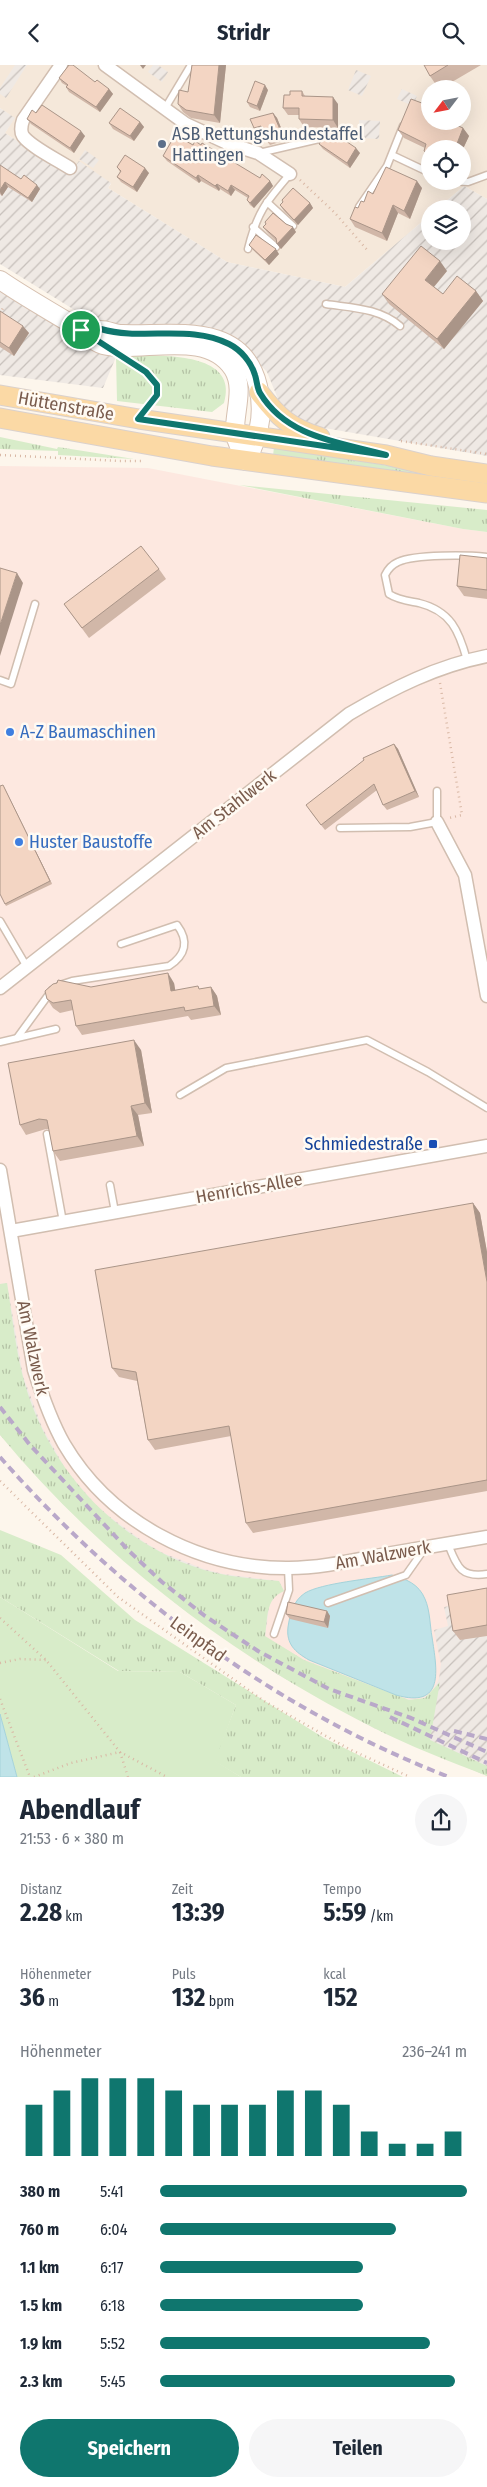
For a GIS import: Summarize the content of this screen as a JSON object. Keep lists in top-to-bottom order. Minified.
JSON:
{"streets":{"main road":["Hüttenstraße"],"street":["Am Stahlwerk","Henrichs-Allee","Am Walzwerk"],"path":["Leinpfad"]},"crossings":[["Henrichs-Allee","Am Walzwerk"]],"places":{"other":["ASB Rettungshundestaffel Hattingen","A-Z Baumaschinen","Huster Baustoffe"],"transit":["Schmiedestraße"]},"north":"bottom left","page":{"header":"Stridr","heading":["Abendlauf","21:53 · 6 × 380 m"],"stats":[["Distanz","2.28 km"],["Zeit","13:39"],["Tempo","5:59 /km"],["Höhenmeter","36 m"],["Puls","132 bpm"],["kcal","152"]],"chart":["Höhenmeter","236–241 m"],"list":[{"name":"380 m","note":"5:41"},{"name":"760 m","note":"6:04"},{"name":"1.1 km","note":"6:17"},{"name":"1.5 km","note":"6:18"},{"name":"1.9 km","note":"5:52"},{"name":"2.3 km","note":"5:45"}],"buttons":["Speichern","Teilen"]}}
